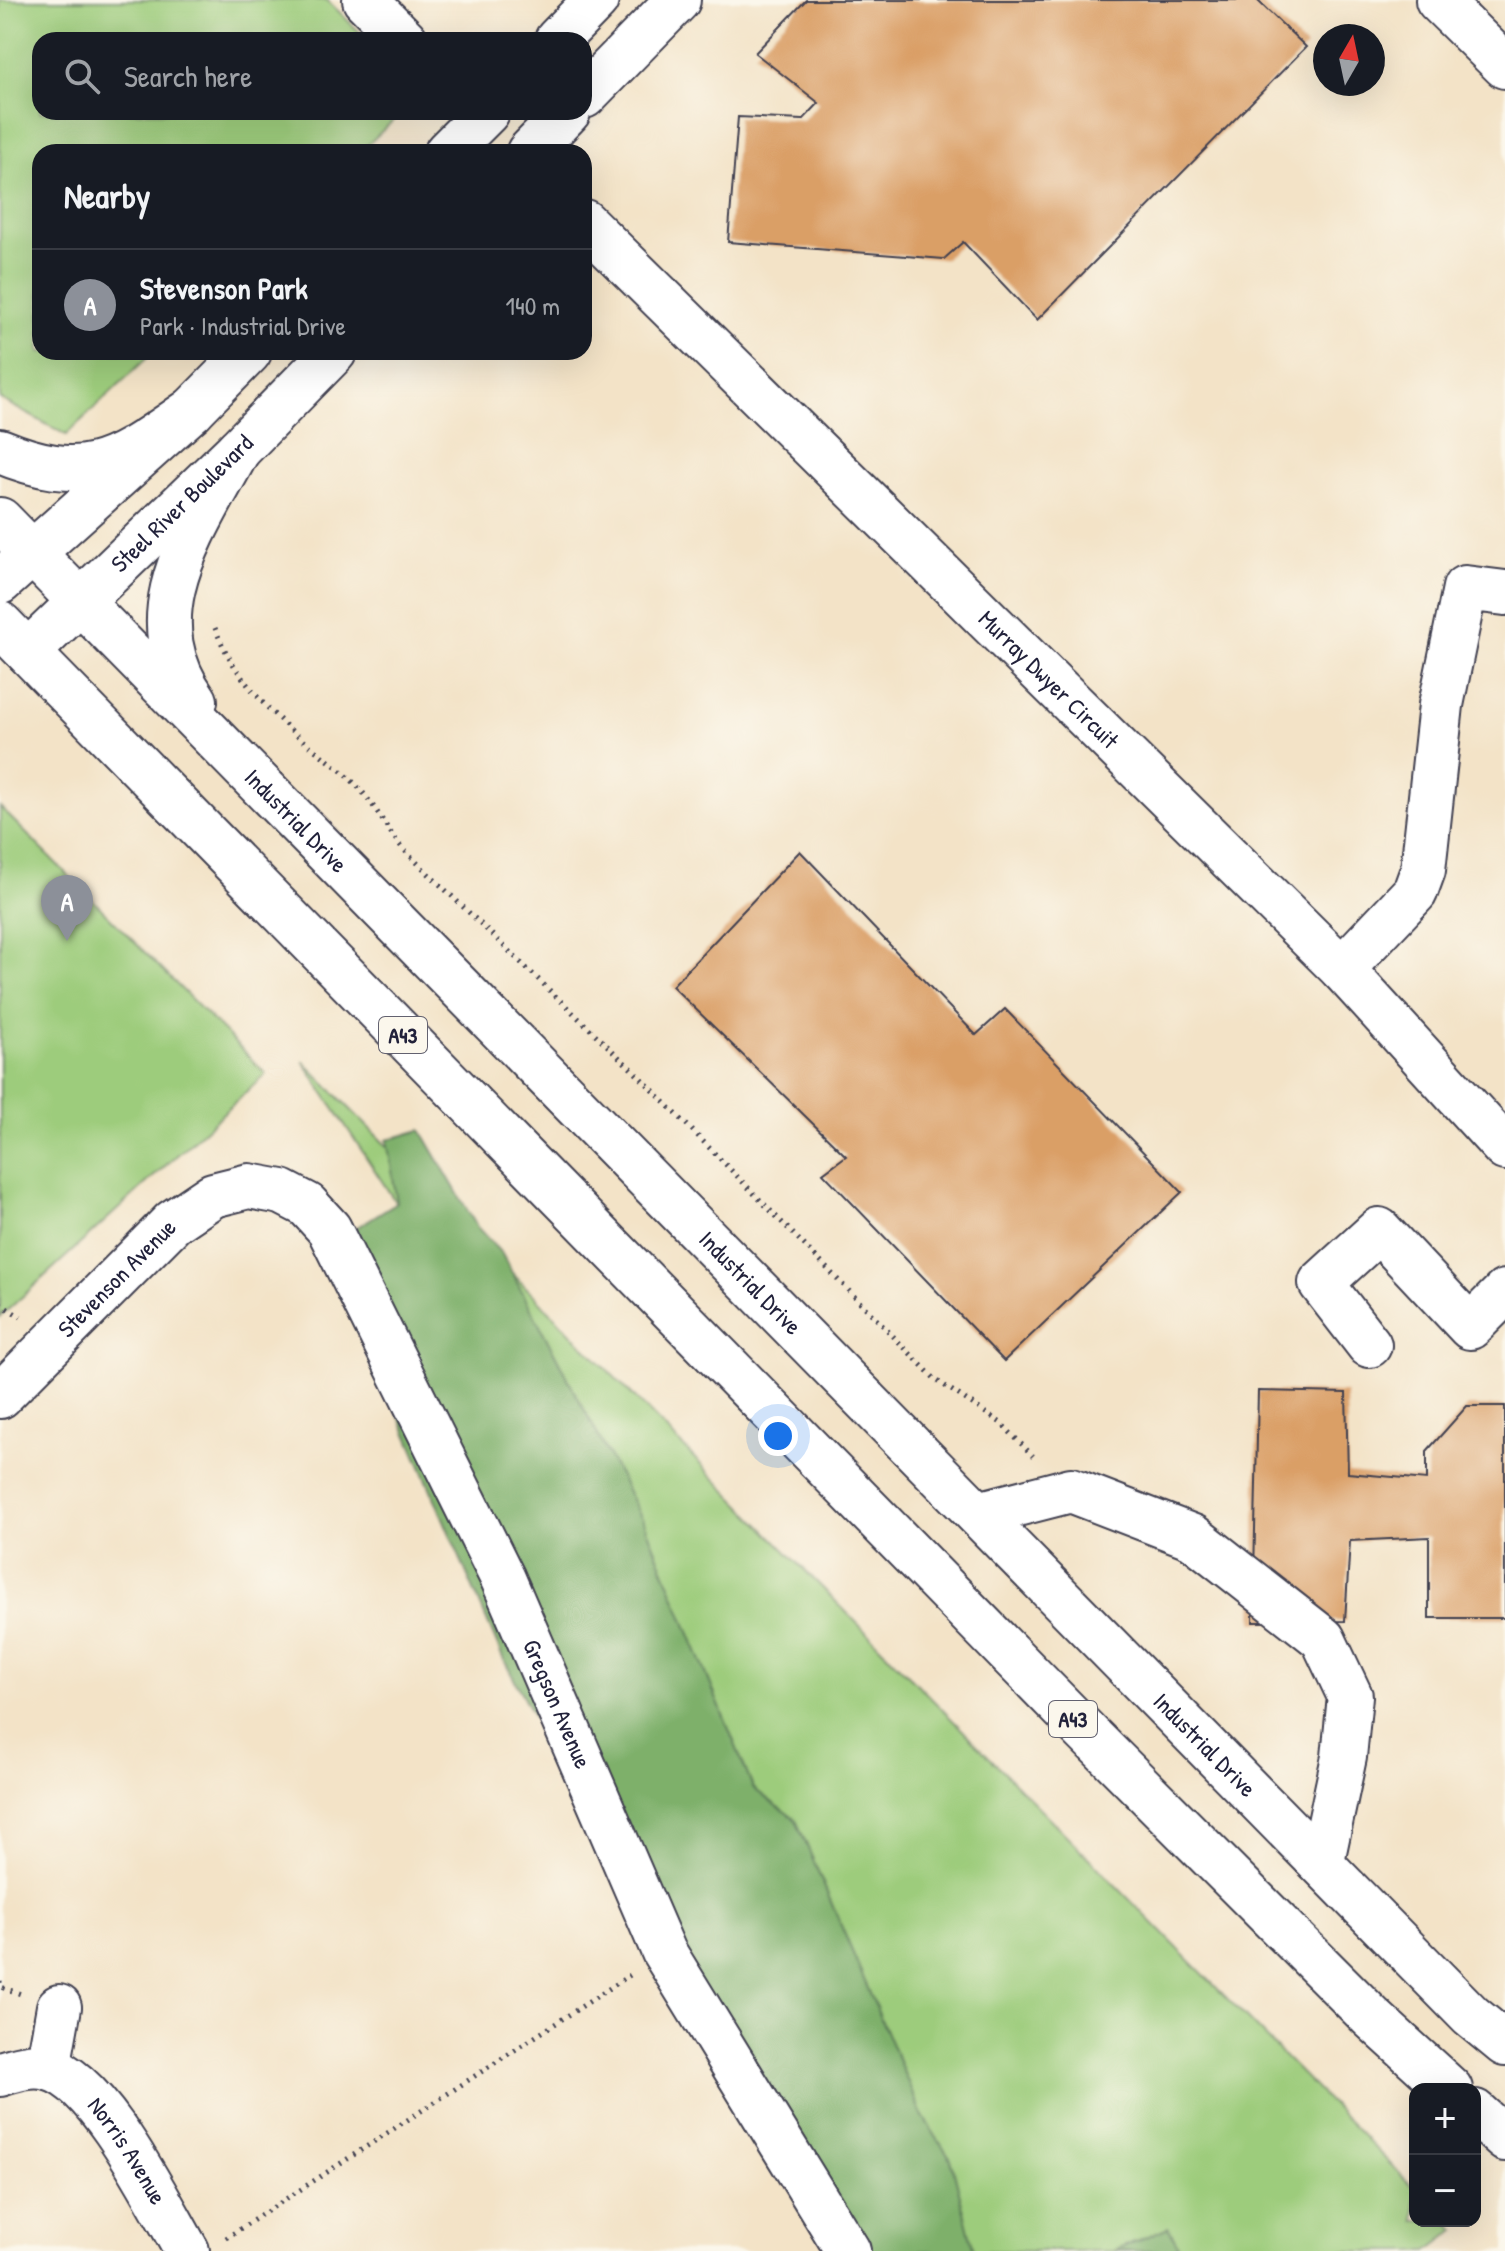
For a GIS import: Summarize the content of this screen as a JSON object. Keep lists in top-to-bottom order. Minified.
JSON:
{"streets":{"main road":["Steel River Boulevard","Murray Dwyer Circuit","Industrial Drive","A43","Stevenson Avenue","Gregson Avenue","Norris Avenue"]},"crossings":[["Steel River Boulevard","Industrial Drive"],["Steel River Boulevard","A43"],["Stevenson Avenue","Gregson Avenue"]],"north":"top","page":{"search":"Search here","heading":"Nearby","list":[{"mark":"A","name":"Stevenson Park","note":"Park · Industrial Drive","value":"140 m"}],"pins":"A","map_buttons":["+","−"]}}
